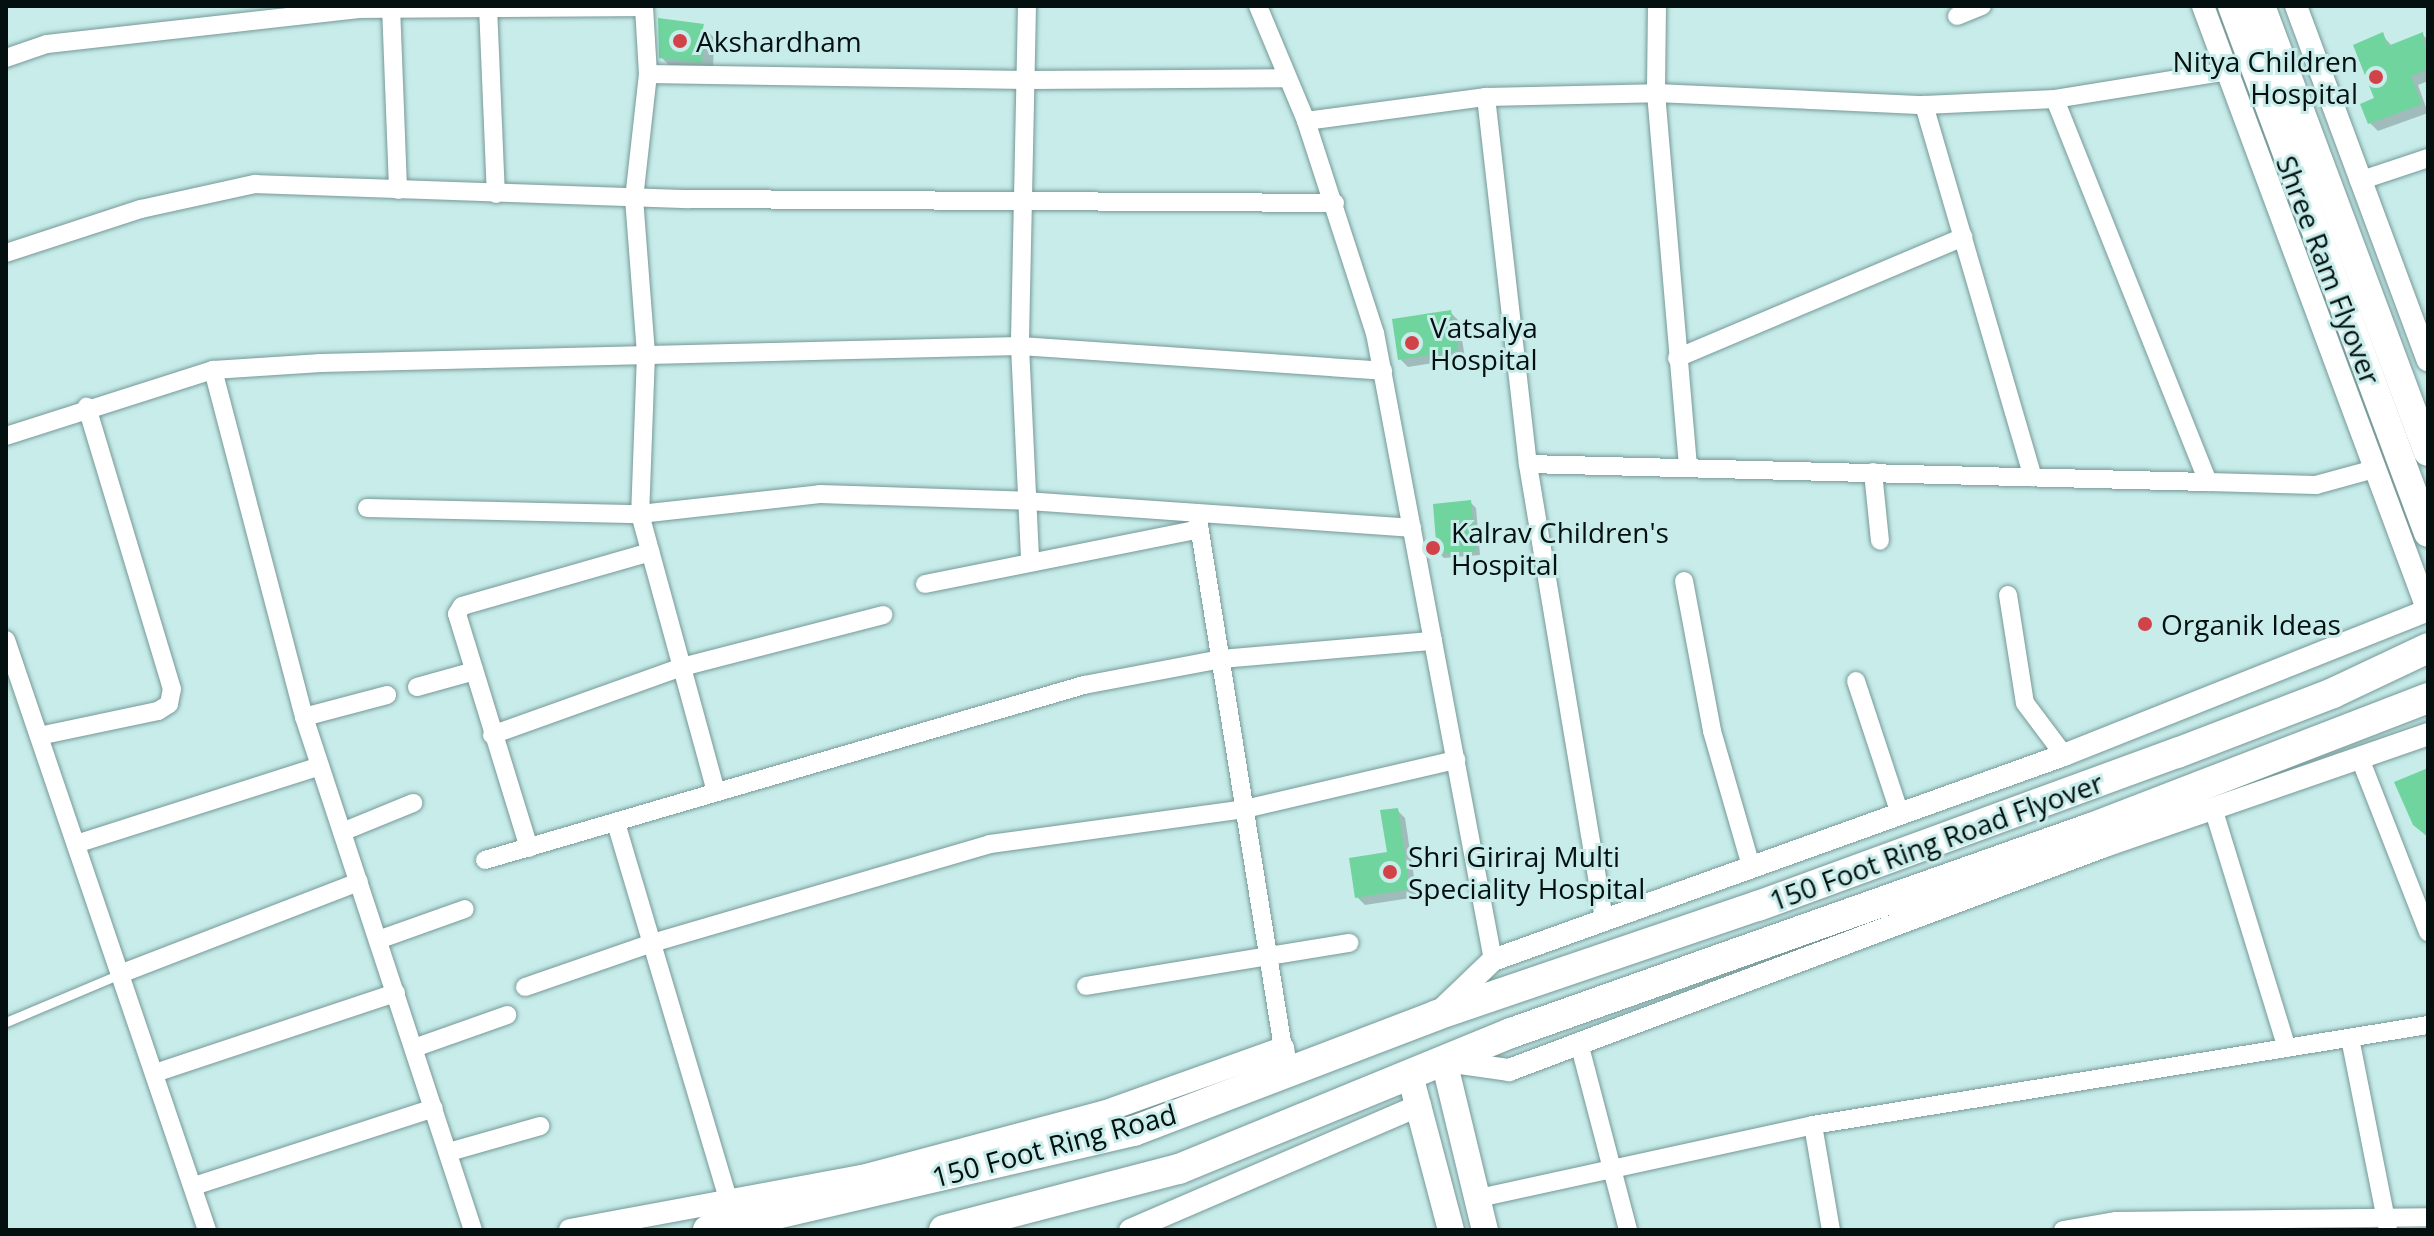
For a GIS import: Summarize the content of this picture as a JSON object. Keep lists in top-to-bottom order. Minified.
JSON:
{"streets":{"highway":["150 Foot Ring Road Flyover","150 Foot Ring Road"],"main road":["Shree Ram Flyover"]},"crossings":[["150 Foot Ring Road Flyover","150 Foot Ring Road"]],"places":["Akshardham","Nitya Children Hospital","Vatsalya Hospital","Kalrav Children's Hospital","Organik Ideas","Shri Giriraj Multi Speciality Hospital"]}
